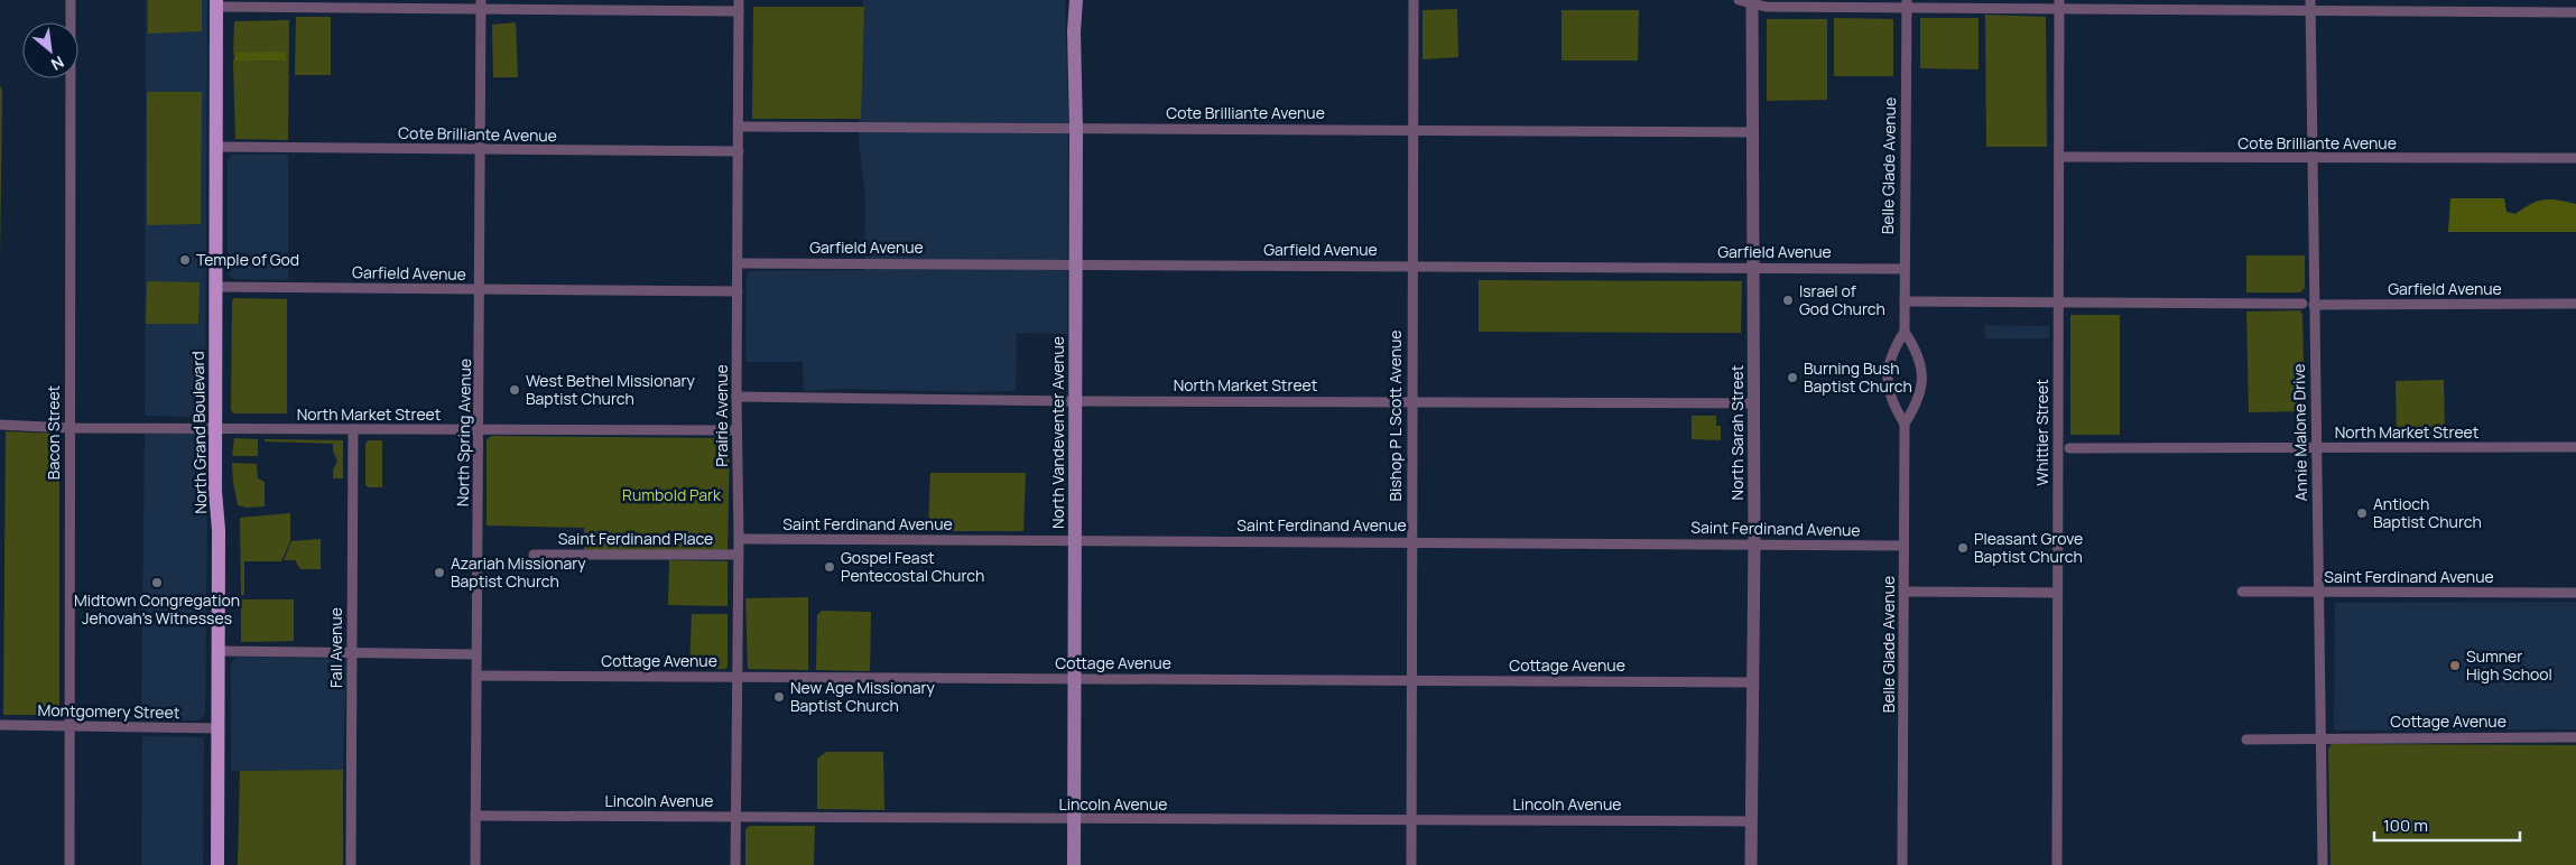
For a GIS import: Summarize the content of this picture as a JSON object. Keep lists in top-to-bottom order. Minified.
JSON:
{"streets":{"main road":["North Grand Boulevard","North Vandeventer Avenue"],"street":["Cote Brilliante Avenue","Belle Glade Avenue","Garfield Avenue","North Market Street","Prairie Avenue","Bishop P L Scott Avenue","Bacon Street","North Spring Avenue","North Sarah Street","Whittier Street","Annie Malone Drive","Saint Ferdinand Avenue","Saint Ferdinand Place","Fall Avenue","Cottage Avenue","Montgomery Street","Lincoln Avenue"]},"crossings":[["Cote Brilliante Avenue","Prairie Avenue"],["Cote Brilliante Avenue","Bishop P L Scott Avenue"],["Cote Brilliante Avenue","North Grand Boulevard"],["Cote Brilliante Avenue","North Spring Avenue"],["Cote Brilliante Avenue","North Vandeventer Avenue"],["Cote Brilliante Avenue","North Sarah Street"],["Cote Brilliante Avenue","Whittier Street"],["Cote Brilliante Avenue","Annie Malone Drive"],["Belle Glade Avenue","Garfield Avenue"],["Belle Glade Avenue","Saint Ferdinand Avenue"],["Garfield Avenue","Prairie Avenue"],["Garfield Avenue","Bishop P L Scott Avenue"],["Garfield Avenue","North Grand Boulevard"],["Garfield Avenue","North Spring Avenue"],["Garfield Avenue","North Vandeventer Avenue"],["Garfield Avenue","North Sarah Street"],["Garfield Avenue","Whittier Street"],["Garfield Avenue","Annie Malone Drive"],["North Market Street","Prairie Avenue"],["North Market Street","Bishop P L Scott Avenue"],["North Market Street","Bacon Street"],["North Market Street","North Grand Boulevard"],["North Market Street","North Spring Avenue"],["North Market Street","North Vandeventer Avenue"],["North Market Street","North Sarah Street"],["North Market Street","Annie Malone Drive"],["North Market Street","Fall Avenue"],["Prairie Avenue","Saint Ferdinand Avenue"],["Prairie Avenue","Saint Ferdinand Place"],["Prairie Avenue","Cottage Avenue"],["Prairie Avenue","Lincoln Avenue"],["Bishop P L Scott Avenue","Saint Ferdinand Avenue"],["Bishop P L Scott Avenue","Cottage Avenue"],["Bishop P L Scott Avenue","Lincoln Avenue"],["Bacon Street","Montgomery Street"],["North Grand Boulevard","Montgomery Street"],["North Spring Avenue","Cottage Avenue"],["North Spring Avenue","Lincoln Avenue"],["North Vandeventer Avenue","Saint Ferdinand Avenue"],["North Vandeventer Avenue","Cottage Avenue"],["North Vandeventer Avenue","Lincoln Avenue"],["North Sarah Street","Saint Ferdinand Avenue"],["North Sarah Street","Cottage Avenue"],["North Sarah Street","Lincoln Avenue"],["Annie Malone Drive","Saint Ferdinand Avenue"],["Annie Malone Drive","Cottage Avenue"]],"parks":["Rumbold Park"],"places":["Temple of God","Israel of God Church","Burning Bush Baptist Church","West Bethel Missionary Baptist Church","Antioch Baptist Church","Pleasant Grove Baptist Church","Gospel Feast Pentecostal Church","Azariah Missionary Baptist Church","Midtown Congregation Jehovah's Witnesses","Sumner High School","New Age Missionary Baptist Church"],"scale_bar":"100 m","north":"bottom right"}
